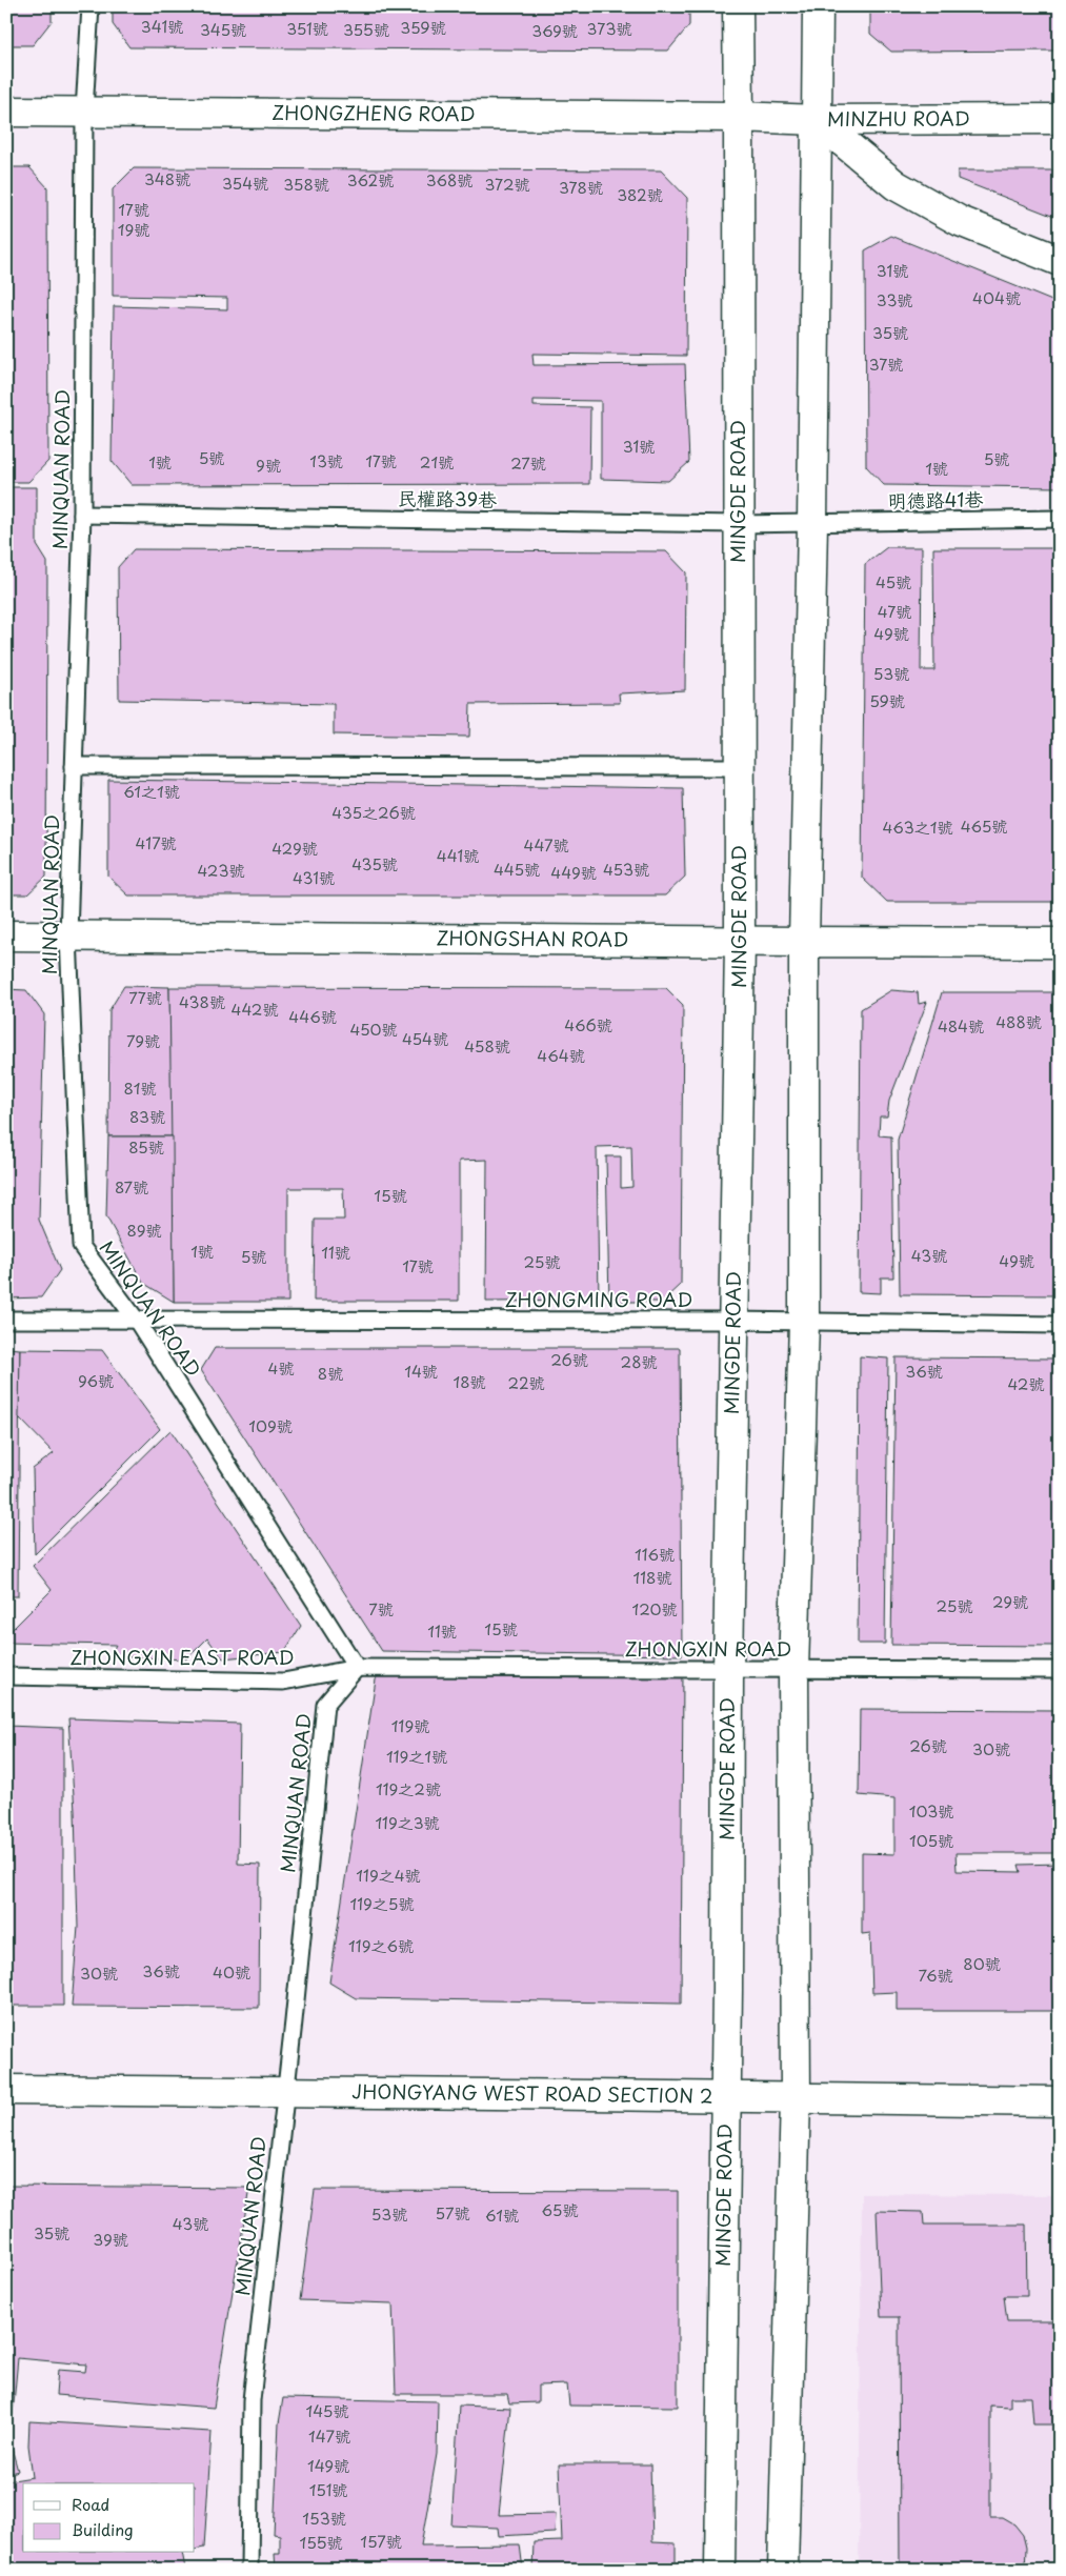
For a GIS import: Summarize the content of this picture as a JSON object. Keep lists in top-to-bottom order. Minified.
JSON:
{"streets":{"street":["ZHONGZHENG ROAD","MINZHU ROAD","MINGDE ROAD","ZHONGSHAN ROAD","JHONGYANG WEST ROAD SECTION 2"],"lane":["MINQUAN ROAD","民權路39巷","明德路41巷","ZHONGMING ROAD","ZHONGXIN ROAD","ZHONGXIN EAST ROAD"]},"crossings":[["ZHONGZHENG ROAD","MINZHU ROAD"],["ZHONGZHENG ROAD","MINQUAN ROAD"],["ZHONGZHENG ROAD","MINGDE ROAD"],["MINZHU ROAD","MINGDE ROAD"],["MINQUAN ROAD","民權路39巷"],["MINQUAN ROAD","ZHONGSHAN ROAD"],["MINQUAN ROAD","ZHONGMING ROAD"],["MINQUAN ROAD","ZHONGXIN ROAD"],["MINQUAN ROAD","ZHONGXIN EAST ROAD"],["MINQUAN ROAD","JHONGYANG WEST ROAD SECTION 2"],["MINGDE ROAD","民權路39巷"],["MINGDE ROAD","ZHONGSHAN ROAD"],["MINGDE ROAD","ZHONGMING ROAD"],["MINGDE ROAD","ZHONGXIN ROAD"],["MINGDE ROAD","JHONGYANG WEST ROAD SECTION 2"],["民權路39巷","明德路41巷"],["ZHONGXIN ROAD","ZHONGXIN EAST ROAD"]],"house_numbers":["341號","359號","351號","373號","345號","355號","369號","348號","362號","368號","354號","358號","372號","378號","382號","17號","19號","31號","404號","33號","35號","37號","31號","5號","5號","13號","17號","1號","21號","27號","9號","1號","45號","47號","49號","53號","59號","61之1號","435之26號","465號","463之1號","417號","447號","429號","441號","435號","445號","453號","423號","449號","431號","77號","438號","442號","446號","488號","466號","484號","450號","454號","79號","458號","464號","81號","83號","85號","87號","15號","89號","1號","11號","43號","5號","49號","25號","17號","26號","28號","4號","14號","36號","8號","96號","18號","22號","42號","109號","116號","118號","29號","25號","7號","120號","15號","11號","119號","26號","30號","119之1號","119之2號","103號","119之3號","105號","119之4號","119之5號","119之6號","80號","36號","40號","30號","76號","65號","57號","53號","61號","43號","35號","39號","145號","147號","149號","151號","153號","157號","155號"],"legend":["Road","Building"]}
